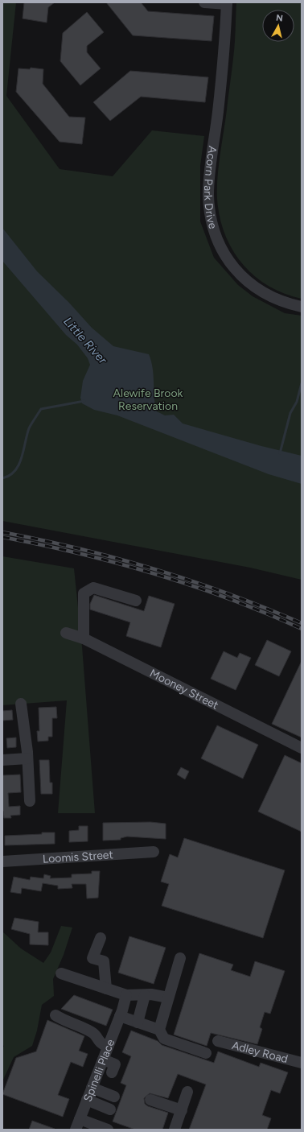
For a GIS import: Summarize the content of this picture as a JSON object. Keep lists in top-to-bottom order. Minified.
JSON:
{"streets":{"street":["Acorn Park Drive","Mooney Street","Loomis Street","Adley Road","Spinelli Place"]},"water":["Little River"],"parks":["Alewife Brook Reservation"],"north":"top"}
